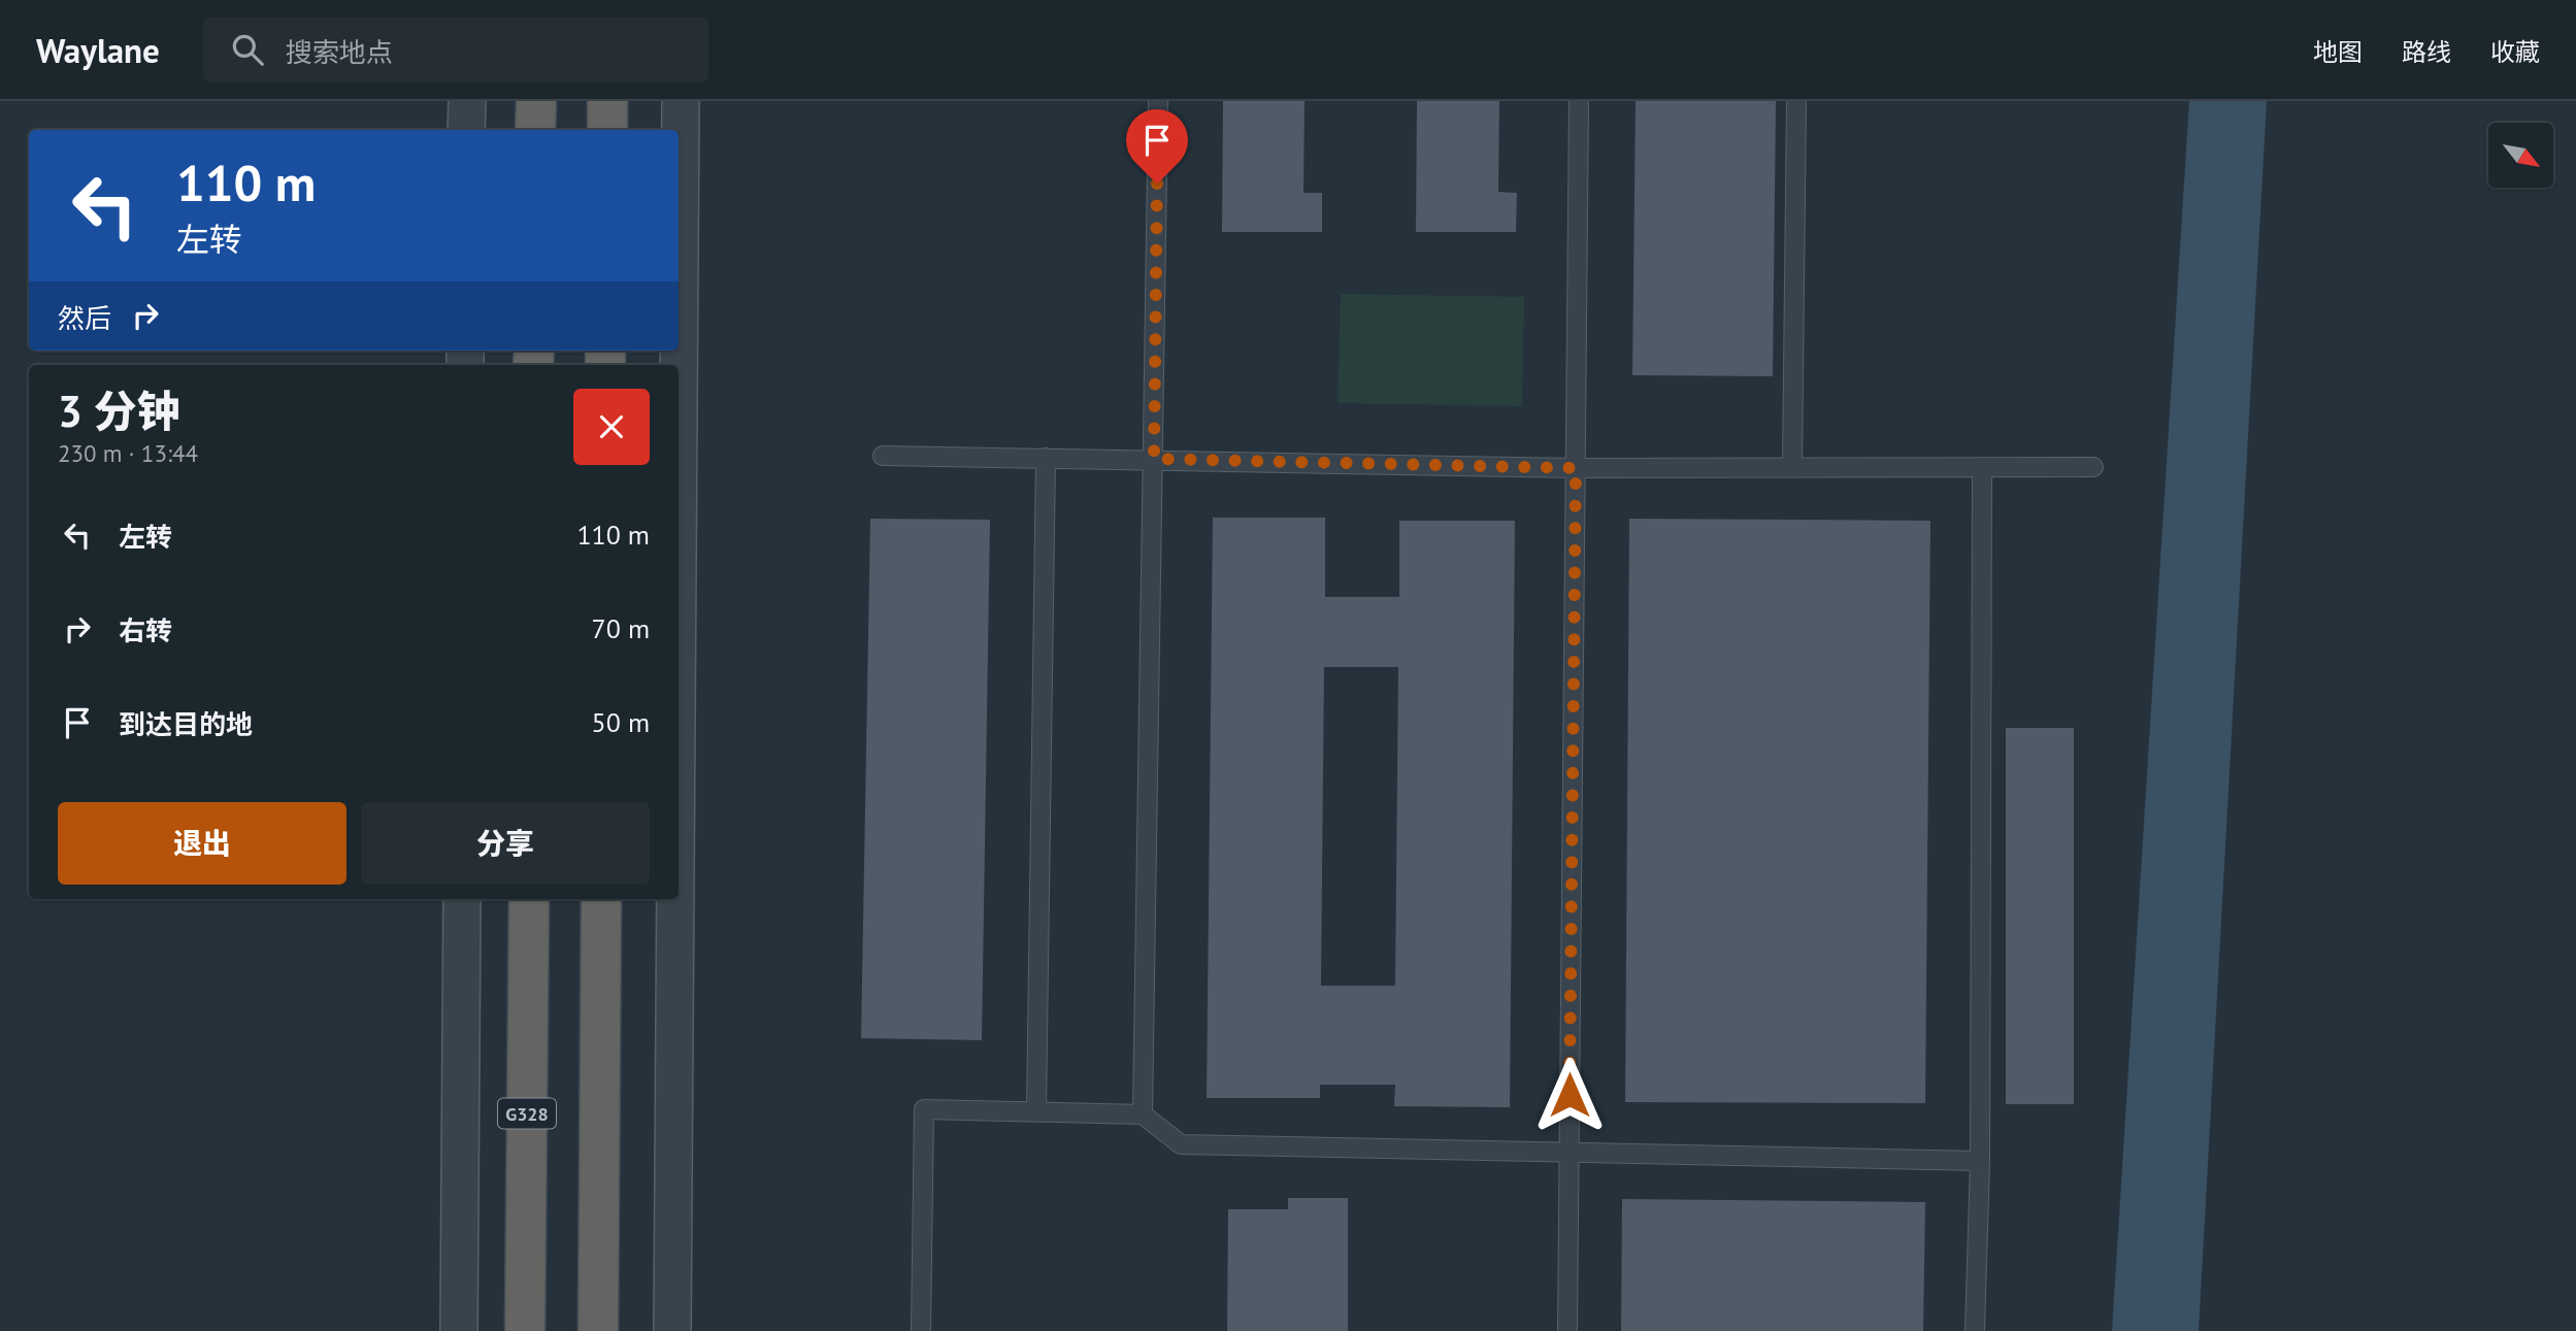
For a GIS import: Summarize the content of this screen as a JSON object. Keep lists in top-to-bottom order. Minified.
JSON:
{"streets":{"highway":["G328"]},"north":"bottom right","page":{"header":"Waylane","search":"搜索地点","nav":["地图","路线","收藏"],"turn":["110 m","左转"],"then":"然后","heading":["3 分钟","230 m · 13:44"],"list":[{"name":"左转","value":"110 m"},{"name":"右转","value":"70 m"},{"name":"到达目的地","value":"50 m"}],"buttons":["退出","分享"]}}
